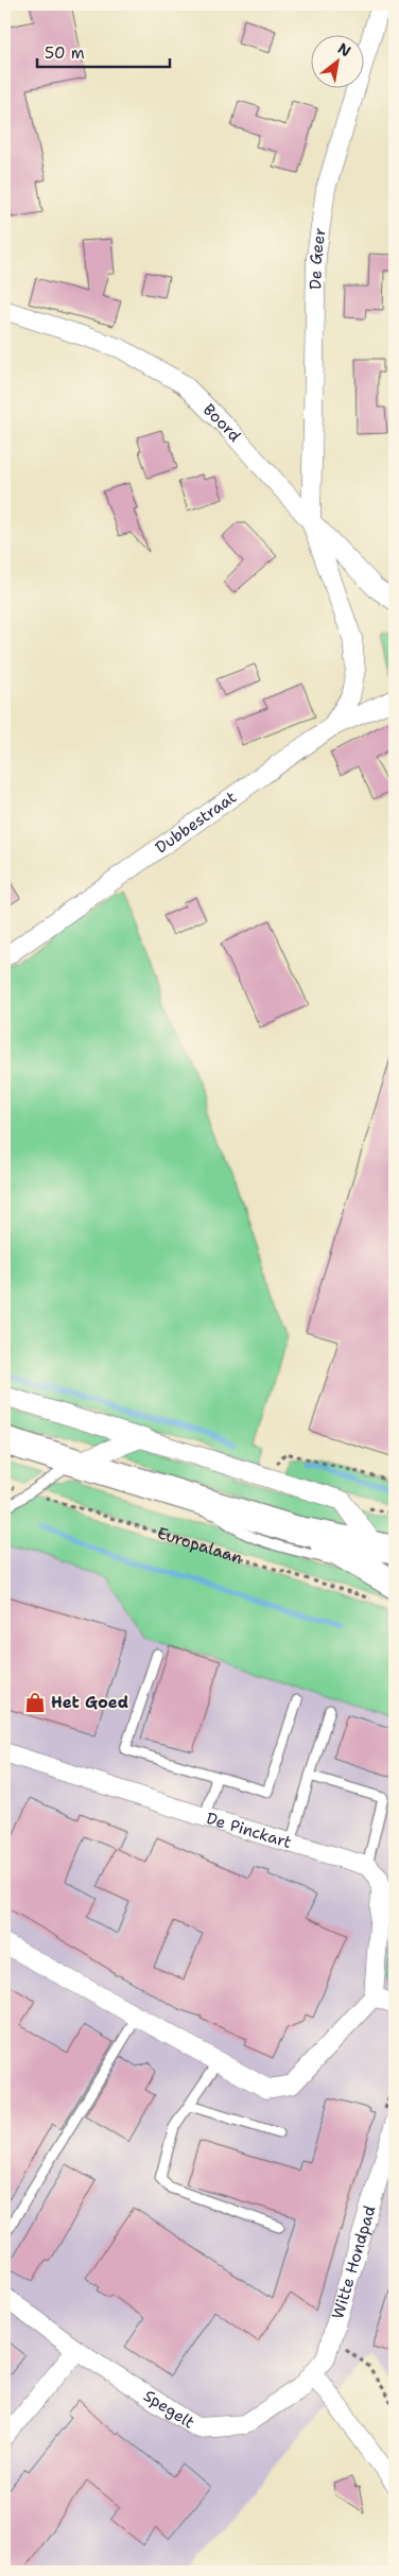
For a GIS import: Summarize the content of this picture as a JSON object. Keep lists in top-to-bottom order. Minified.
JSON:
{"streets":{"main road":["Europalaan"],"street":["De Geer","Boord","Dubbestraat","De Pinckart","Witte Hondpad","Spegelt"]},"crossings":[["De Geer","Boord"],["Witte Hondpad","Spegelt"]],"places":{"shop":["Het Goed"]},"scale_bar":"50 m","north":"top right"}
